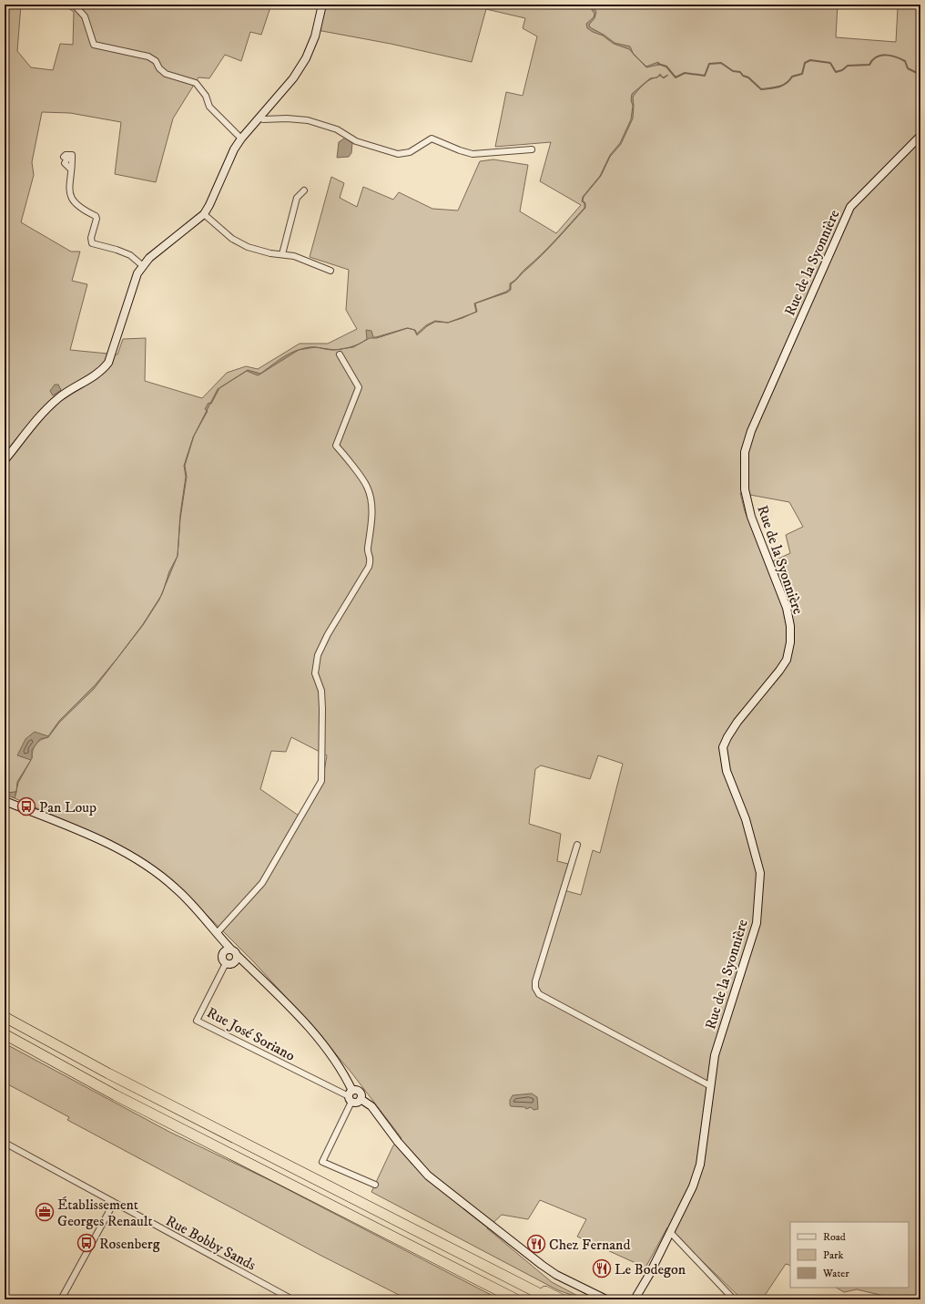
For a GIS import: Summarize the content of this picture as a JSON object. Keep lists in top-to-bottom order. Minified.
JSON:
{"streets":{"street":["Rue de la Syonnière","Rue José Soriano","Rue Bobby Sands"]},"places":{"bus stop":["Pan Loup","Rosenberg"],"office":["Établissement Georges Renault"],"restaurant":["Chez Fernand","Le Bodegon"]},"legend":["Road","Park","Water"]}
